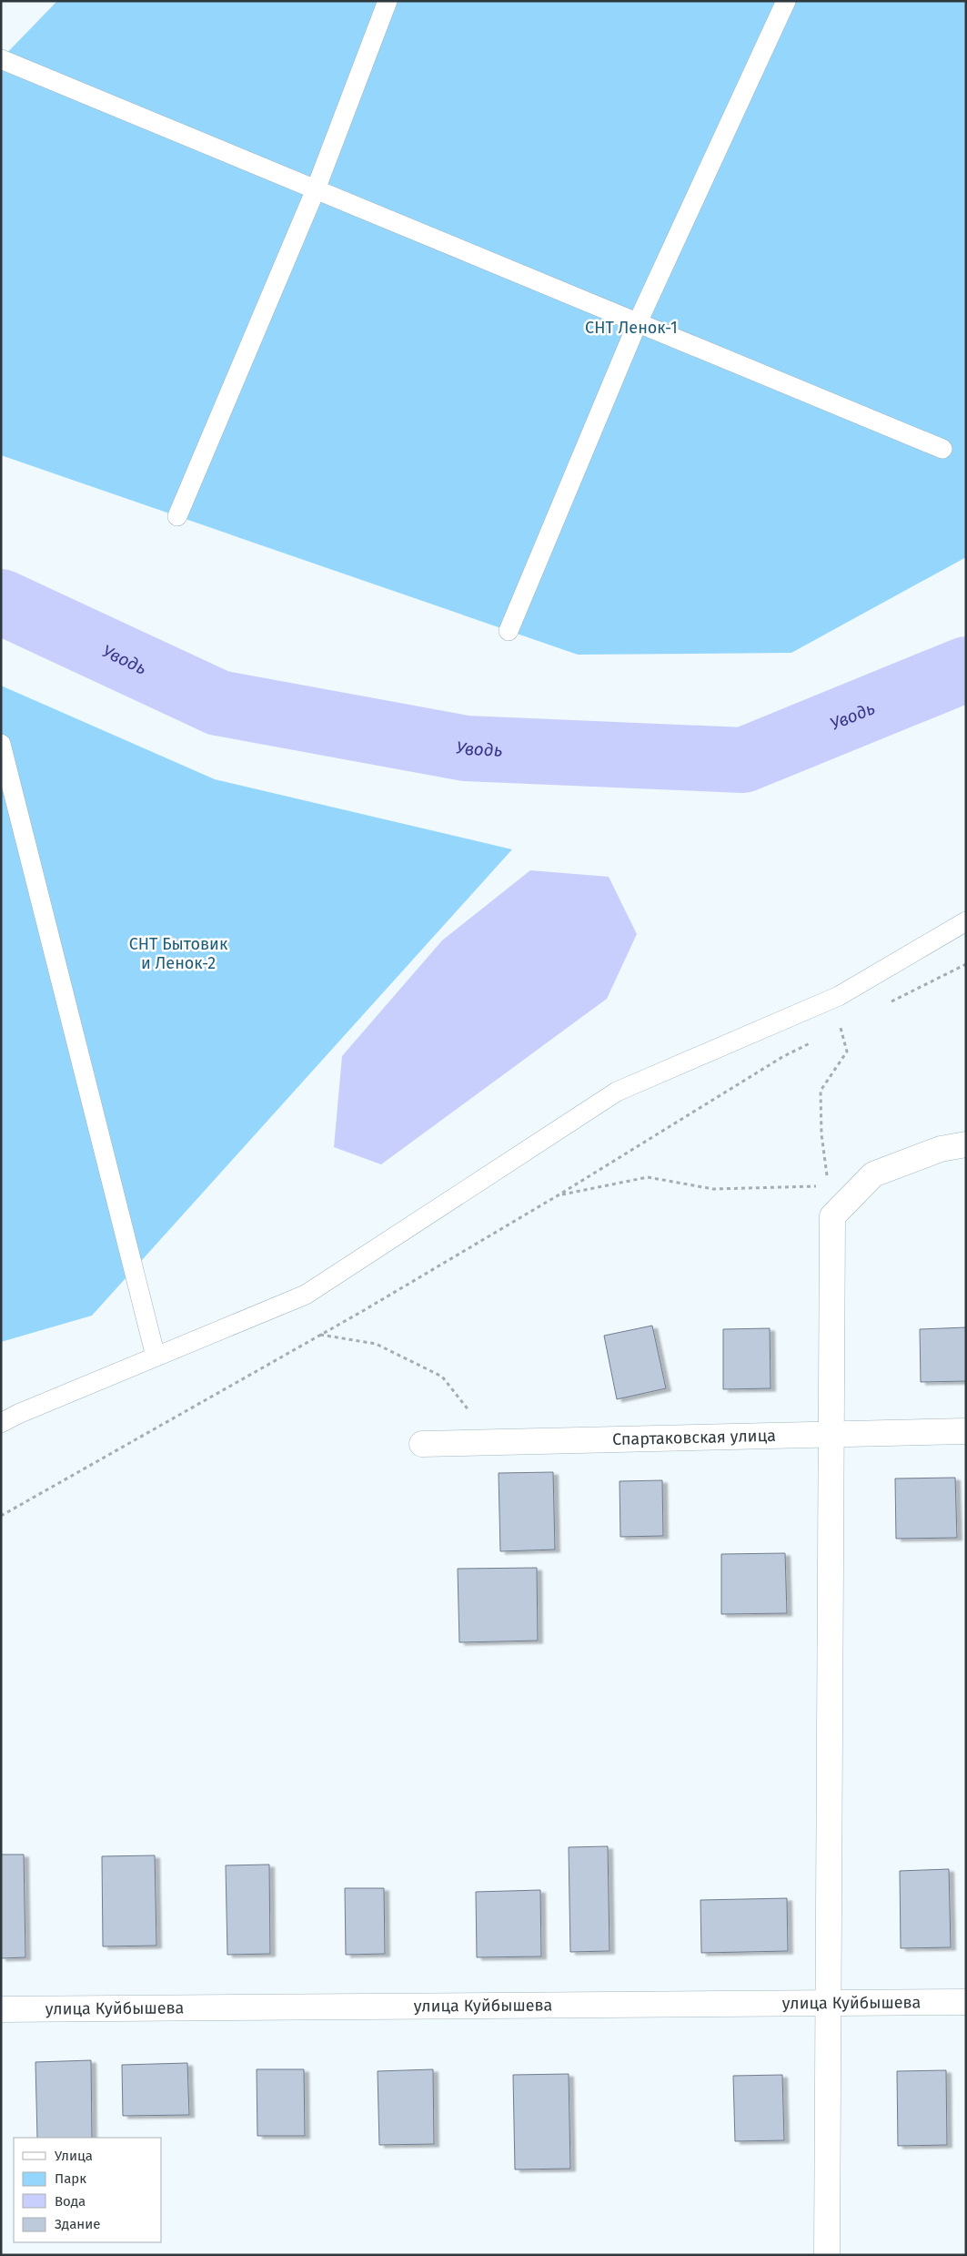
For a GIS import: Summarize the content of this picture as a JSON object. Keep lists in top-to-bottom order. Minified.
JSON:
{"streets":{"street":["Спартаковская улица","улица Куйбышева"]},"water":["Уводь"],"parks":["СНТ Ленок-1","СНТ Бытовик и Ленок-2"],"legend":["Улица","Парк","Вода","Здание"]}
